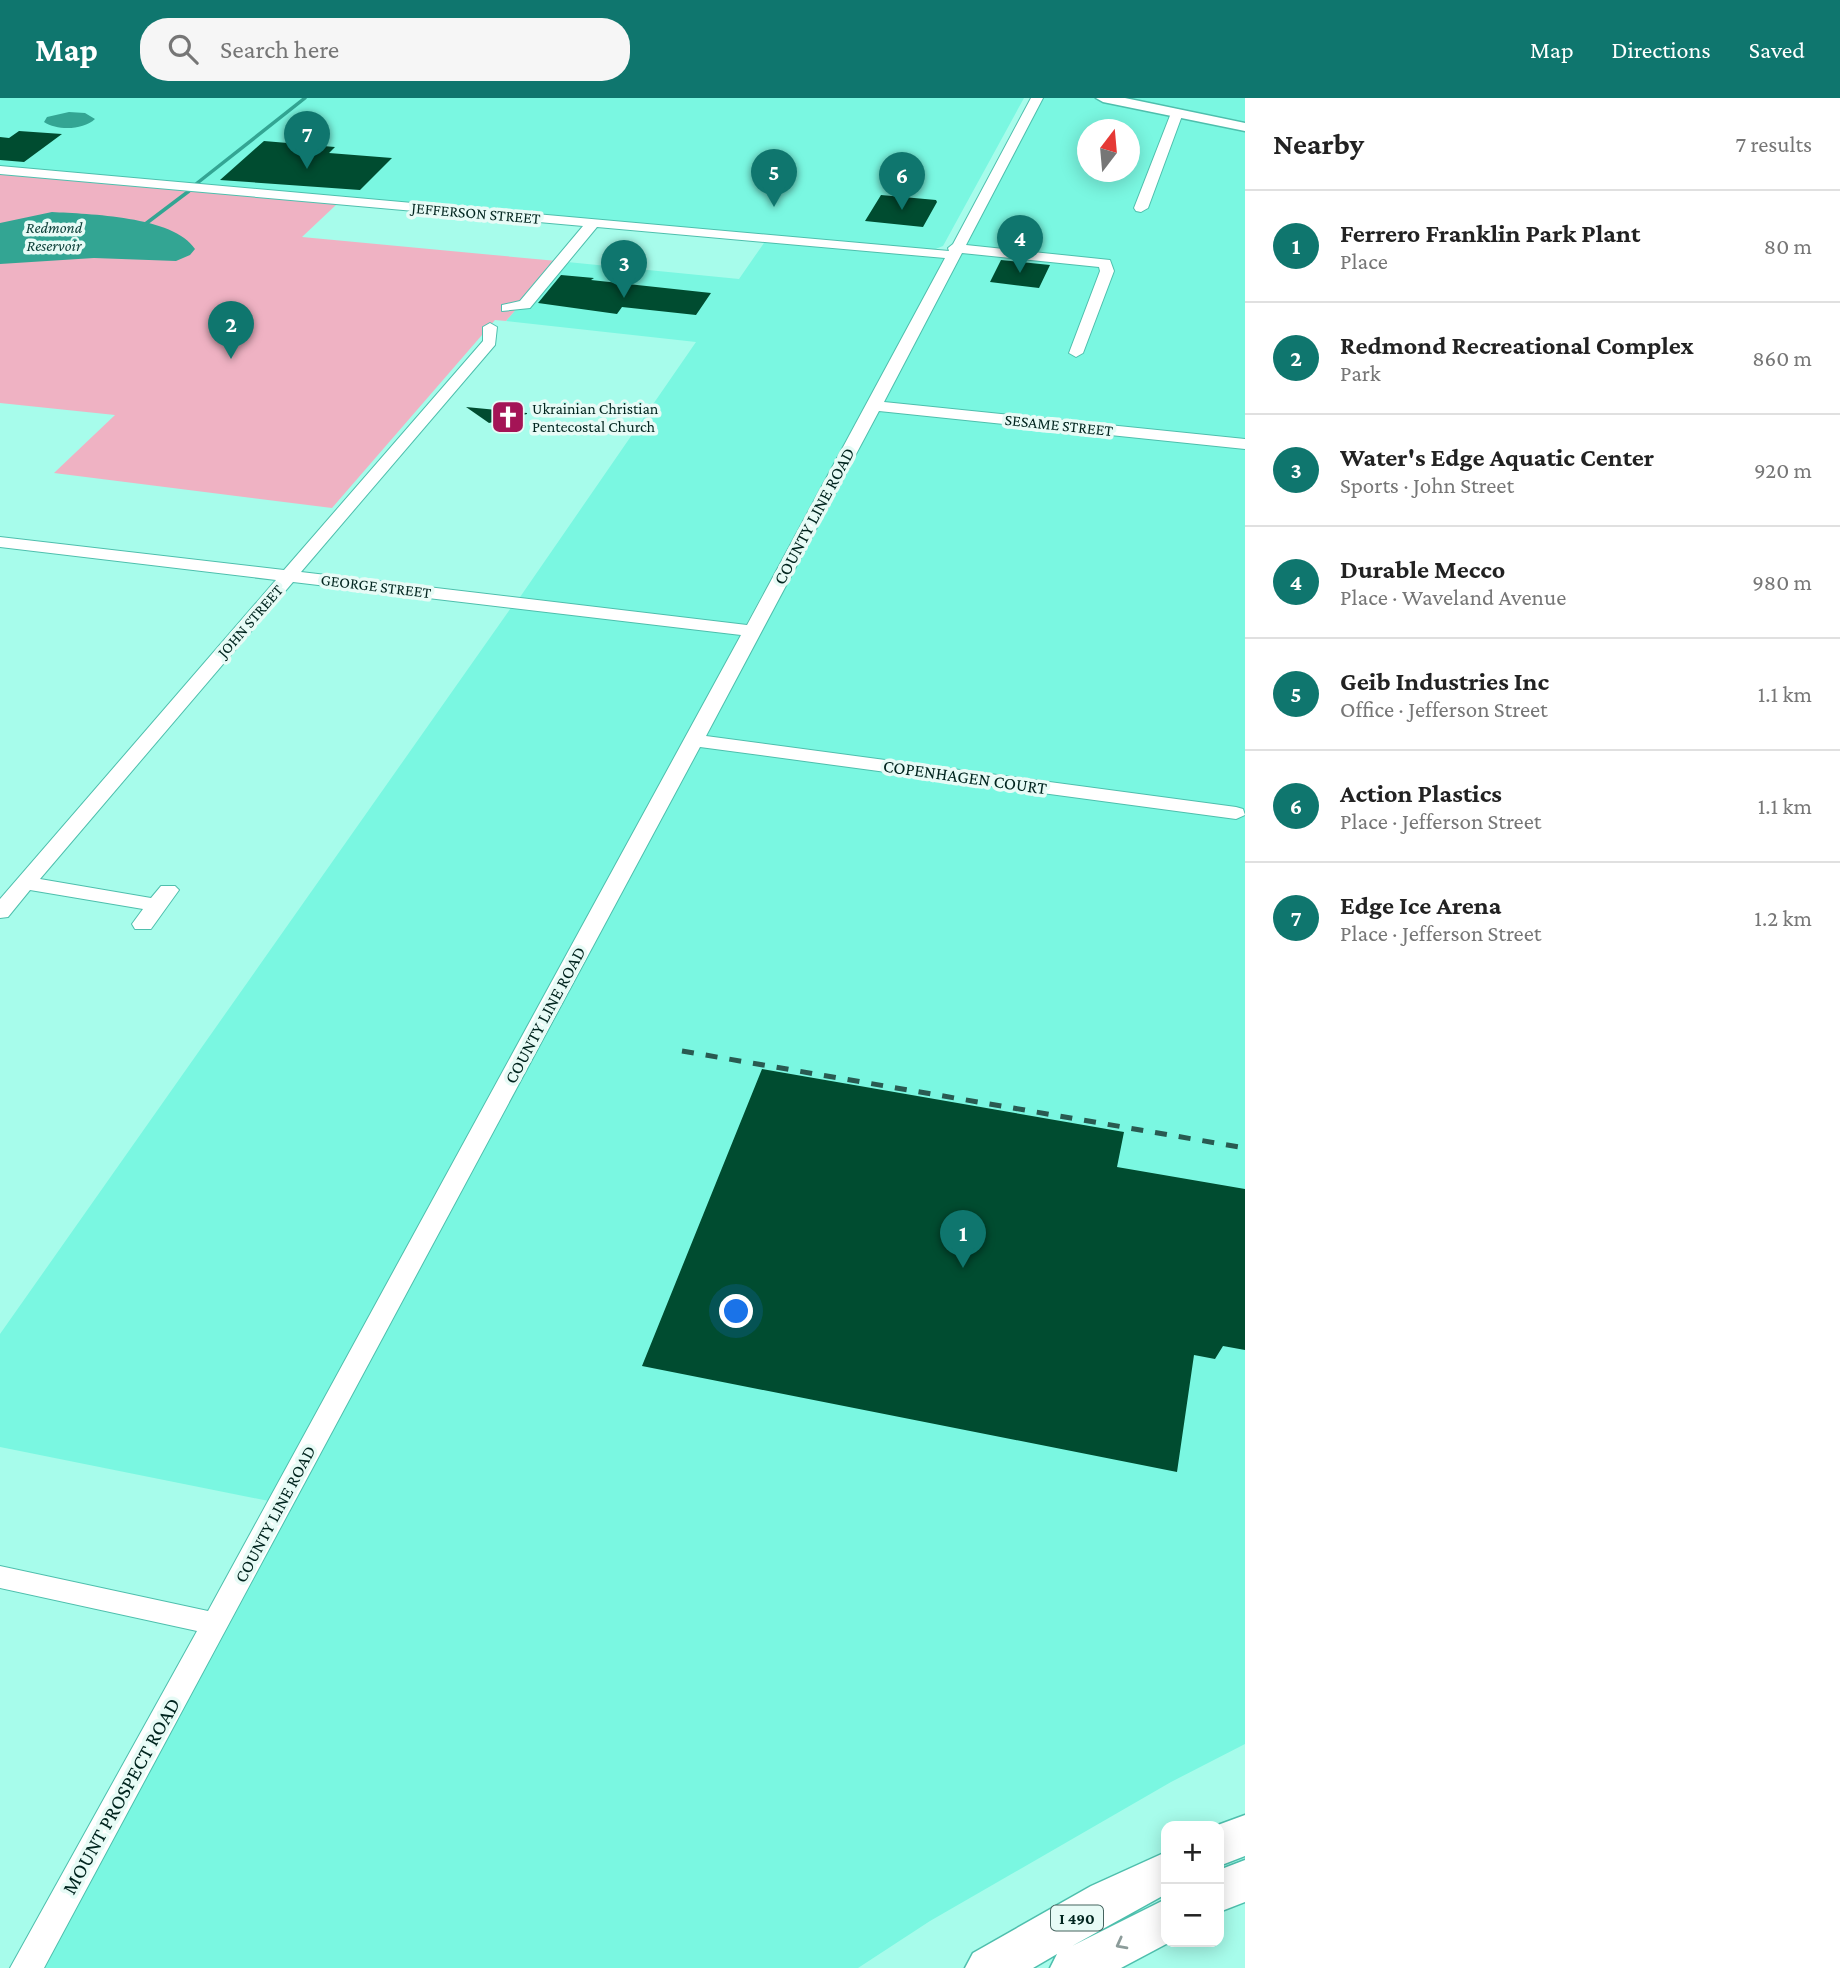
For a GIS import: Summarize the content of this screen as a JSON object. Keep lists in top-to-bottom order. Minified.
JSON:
{"streets":{"highway":["I 490"],"street":["JEFFERSON STREET","SESAME STREET","COUNTY LINE ROAD","GEORGE STREET","JOHN STREET","COPENHAGEN COURT","MOUNT PROSPECT ROAD"]},"crossings":[["SESAME STREET","COUNTY LINE ROAD"],["COUNTY LINE ROAD","GEORGE STREET"],["COUNTY LINE ROAD","COPENHAGEN COURT"],["COUNTY LINE ROAD","MOUNT PROSPECT ROAD"],["GEORGE STREET","JOHN STREET"]],"water":["Redmond Reservoir"],"places":{"church":["Ukrainian Christian Pentecostal Church"]},"north":"top","page":{"header":"Map","search":"Search here","nav":["Map","Directions","Saved"],"heading":["Nearby","7 results"],"pins":["7","5","6","4","3","2","1"],"list":[{"mark":"1","name":"Ferrero Franklin Park Plant","note":"Place","value":"80 m"},{"mark":"2","name":"Redmond Recreational Complex","note":"Park","value":"860 m"},{"mark":"3","name":"Water's Edge Aquatic Center","note":"Sports · John Street","value":"920 m"},{"mark":"4","name":"Durable Mecco","note":"Place · Waveland Avenue","value":"980 m"},{"mark":"5","name":"Geib Industries Inc","note":"Office · Jefferson Street","value":"1.1 km"},{"mark":"6","name":"Action Plastics","note":"Place · Jefferson Street","value":"1.1 km"},{"mark":"7","name":"Edge Ice Arena","note":"Place · Jefferson Street","value":"1.2 km"}],"map_buttons":["+","−"]}}
